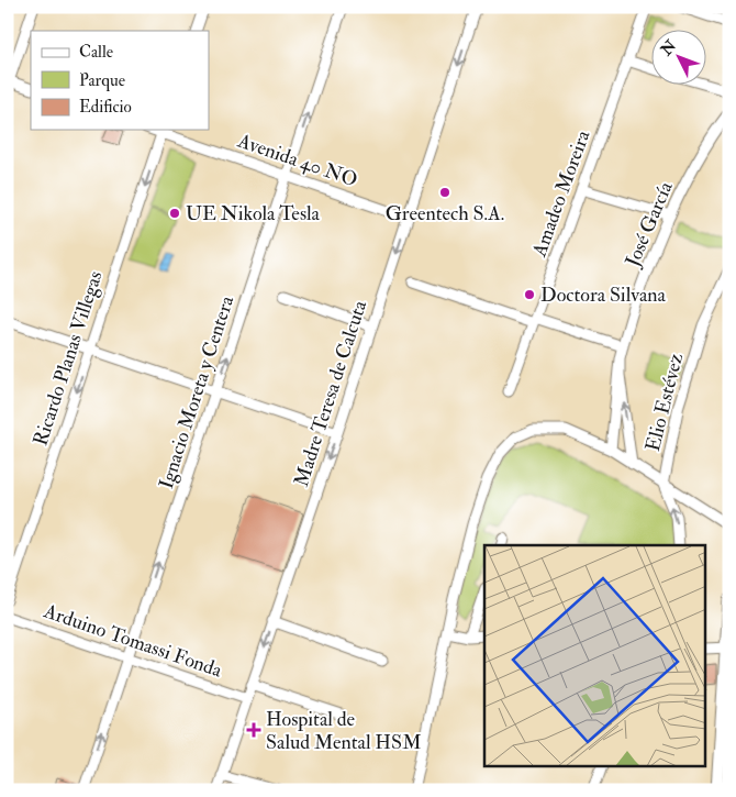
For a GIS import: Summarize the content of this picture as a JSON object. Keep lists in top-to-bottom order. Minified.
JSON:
{"streets":{"street":["Avenida 40 NO","Amadeo Moreira","José García","Ricardo Planas Villegas","Ignacio Moreta y Centera","Madre Teresa de Calcuta","Elio Estévez","Arduino Tomassi Fonda"]},"crossings":[["Avenida 40 NO","Ricardo Planas Villegas"],["Avenida 40 NO","Ignacio Moreta y Centera"],["Avenida 40 NO","Madre Teresa de Calcuta"],["Ignacio Moreta y Centera","Arduino Tomassi Fonda"],["Madre Teresa de Calcuta","Arduino Tomassi Fonda"]],"one_way":["Ricardo Planas Villegas","Ignacio Moreta y Centera","Madre Teresa de Calcuta"],"places":{"other":["Greentech S.A.","UE Nikola Tesla","Doctora Silvana"],"health":["Hospital de Salud Mental HSM"]},"legend":["Calle","Parque","Edificio"],"north":"top left"}
